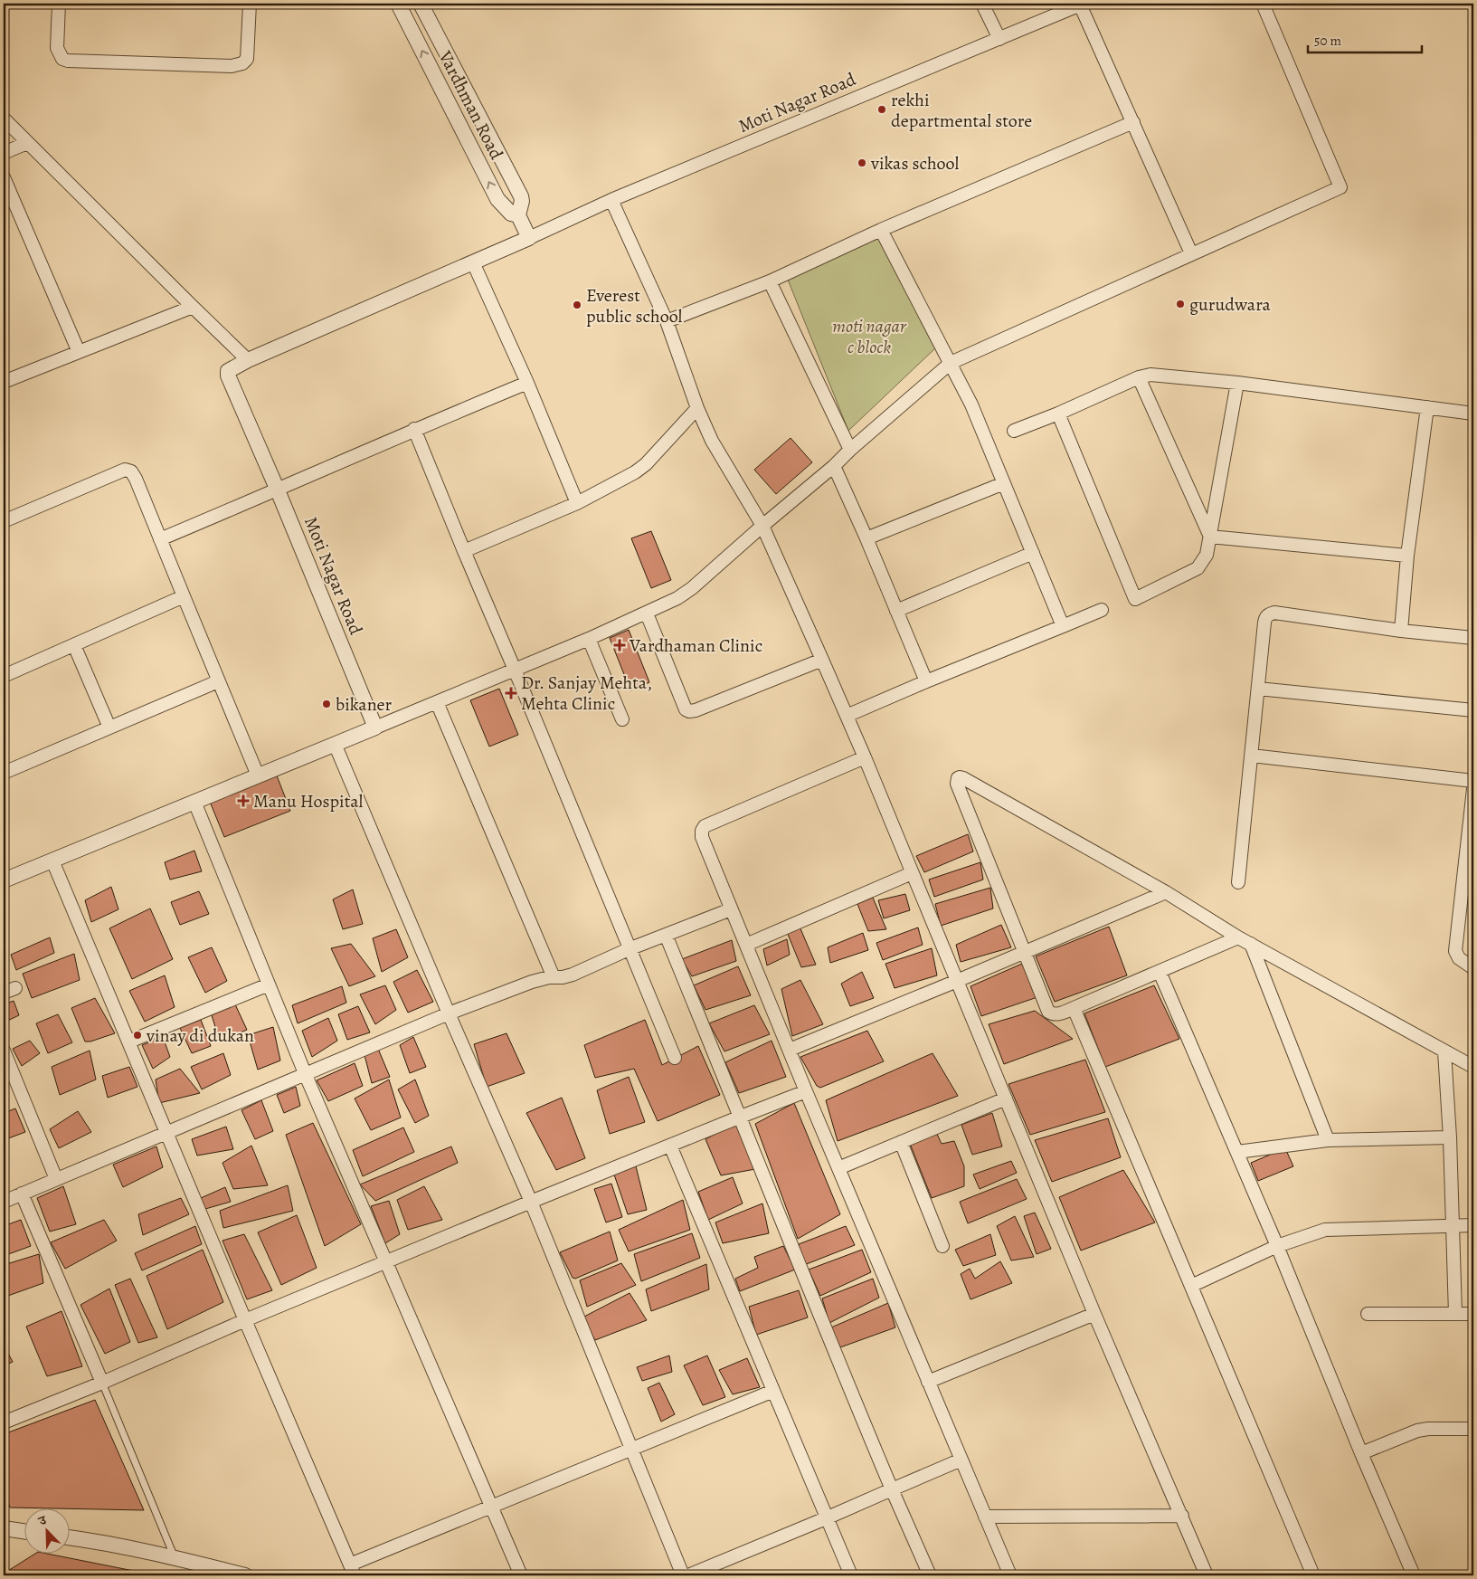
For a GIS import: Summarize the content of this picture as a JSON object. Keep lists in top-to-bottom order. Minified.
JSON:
{"streets":{"street":["Moti Nagar Road","Vardhman Road"]},"parks":["moti nagar c block"],"places":{"other":["rekhi departmental store","vikas school","gurudwara","Everest public school","bikaner","vinay di dukan"],"health":["Vardhaman Clinic","Dr. Sanjay Mehta, Mehta Clinic","Manu Hospital"]},"scale_bar":"50 m","north":"top left"}
